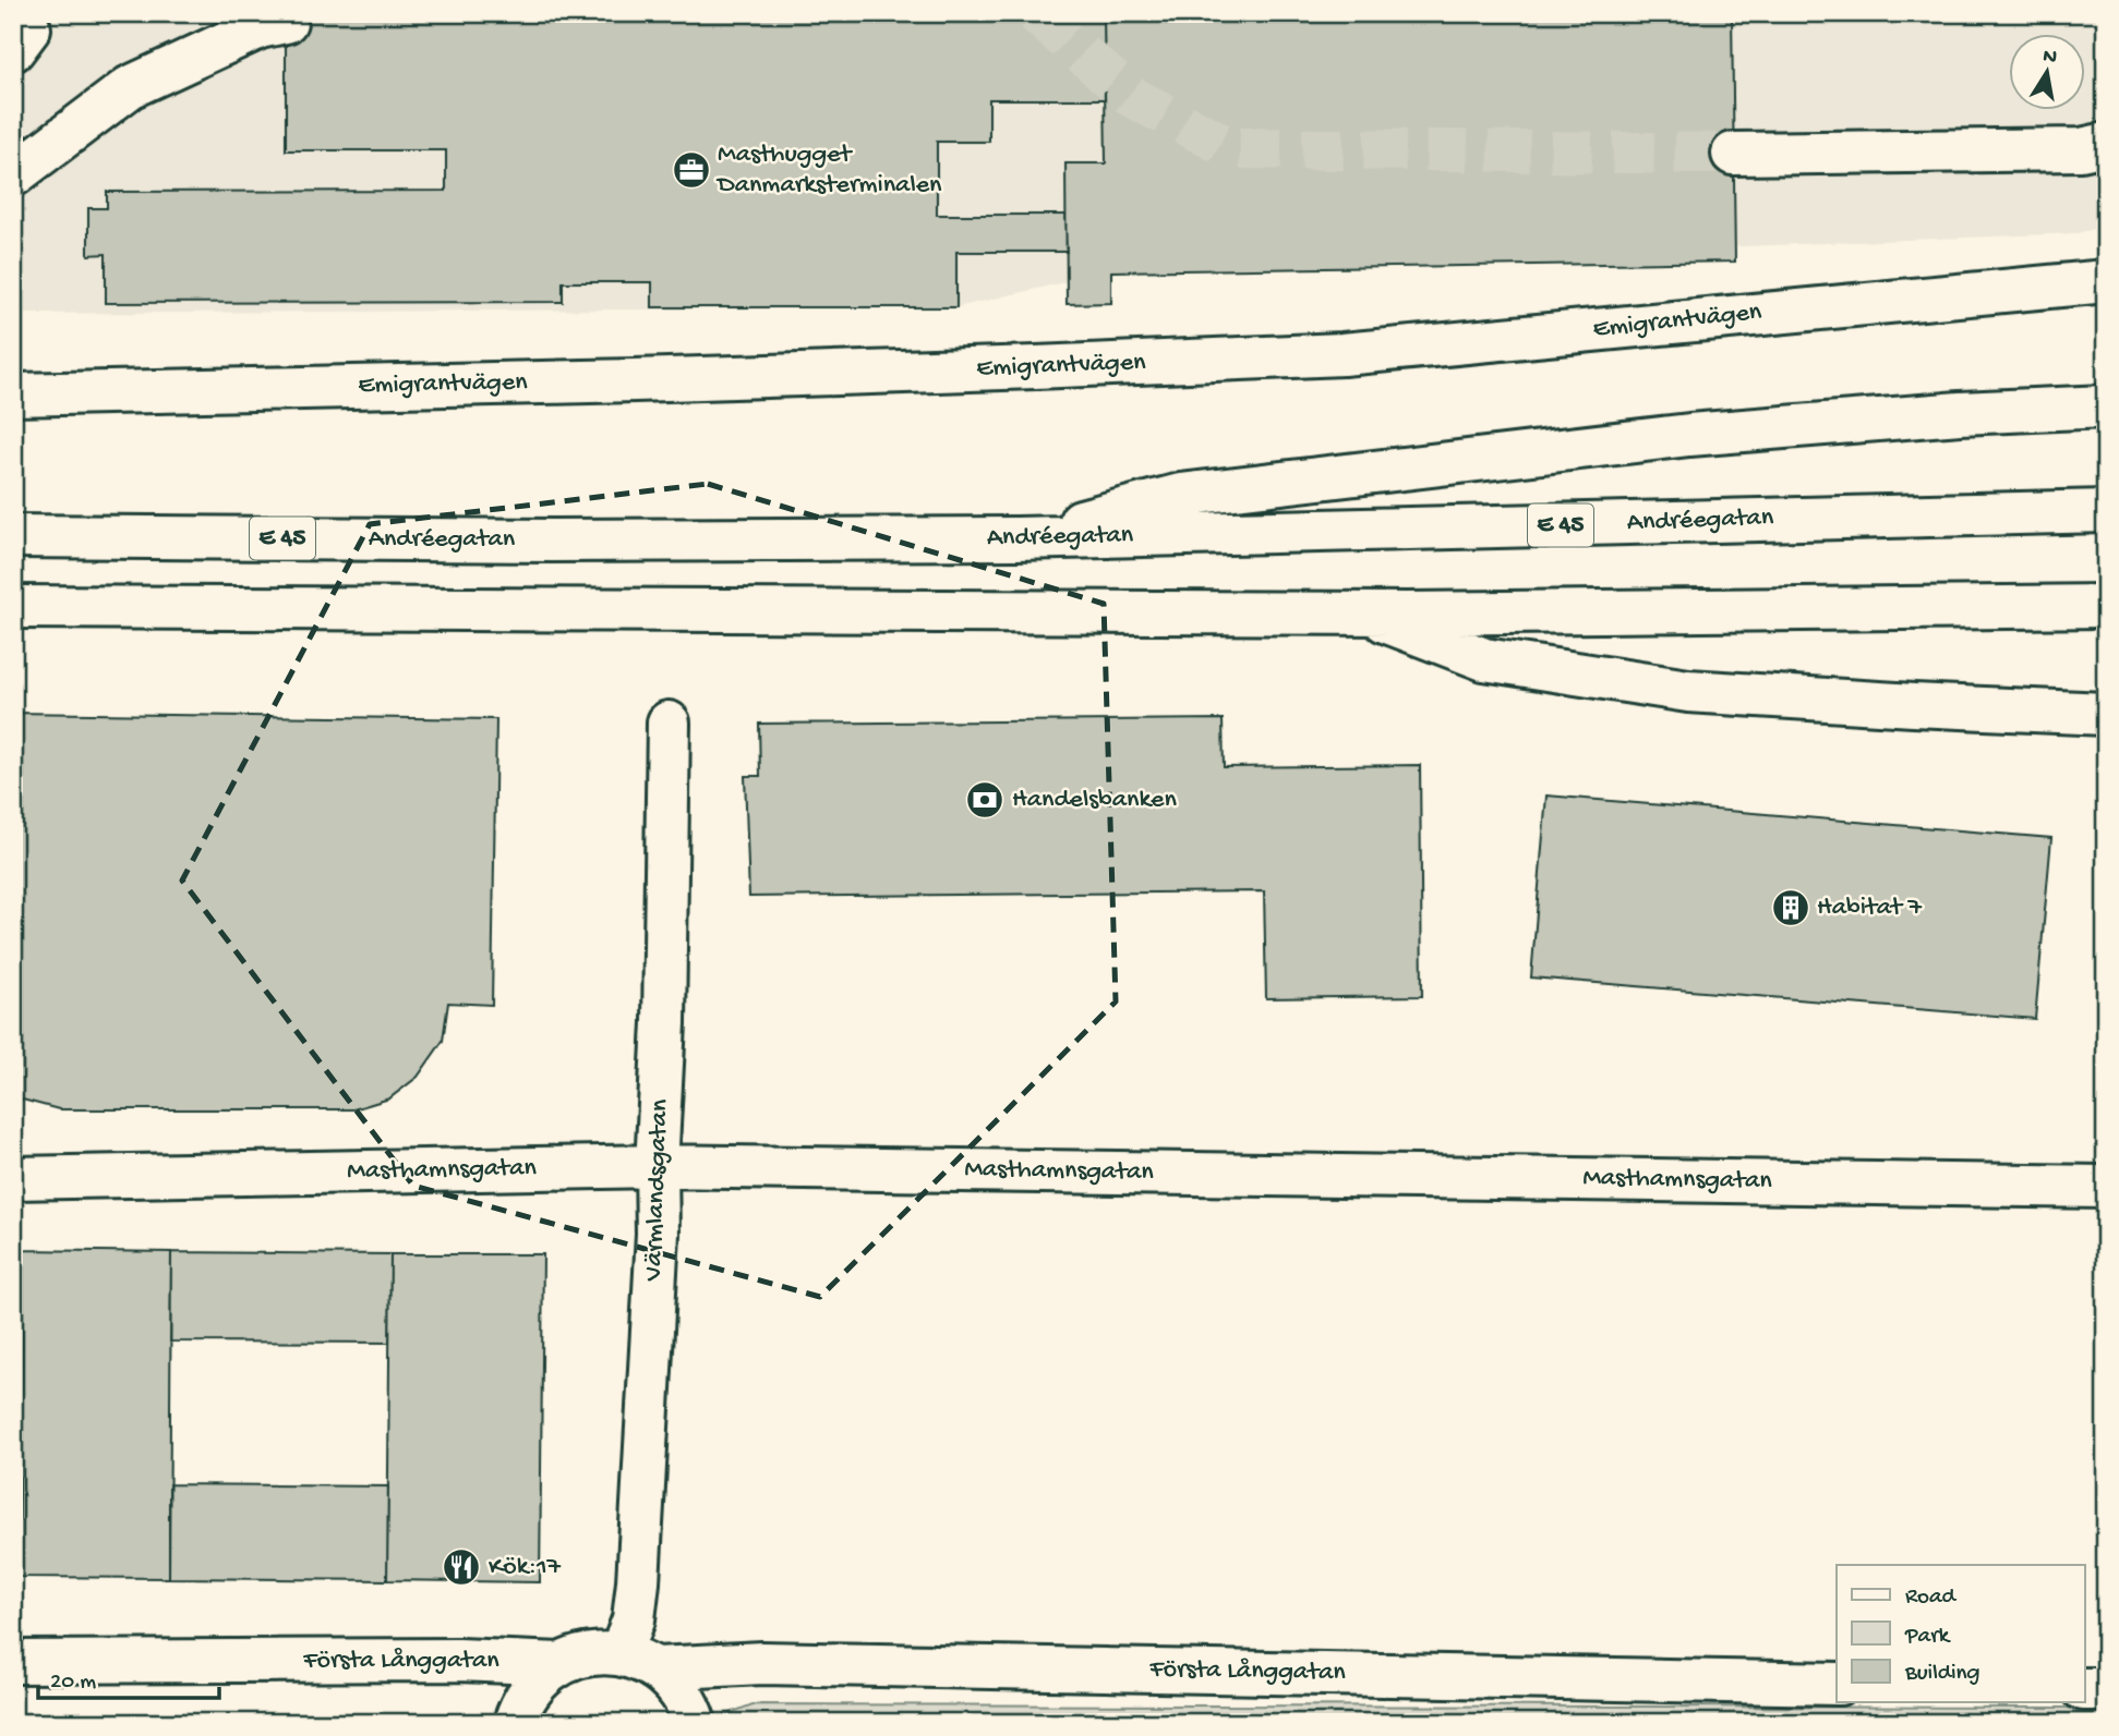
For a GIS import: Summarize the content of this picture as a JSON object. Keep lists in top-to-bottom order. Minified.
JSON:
{"streets":{"main road":["Emigrantvägen","Andréegatan","E 45","Masthamnsgatan","Värmlandsgatan","Första Långgatan"]},"crossings":[["Masthamnsgatan","Värmlandsgatan"],["Värmlandsgatan","Första Långgatan"]],"places":{"office":["Masthugget Danmarksterminalen"],"bank":["Handelsbanken"],"building":["Habitat 7"],"restaurant":["Kök:17"]},"legend":["Road","Park","Building"],"scale_bar":"20 m","north":"top"}
